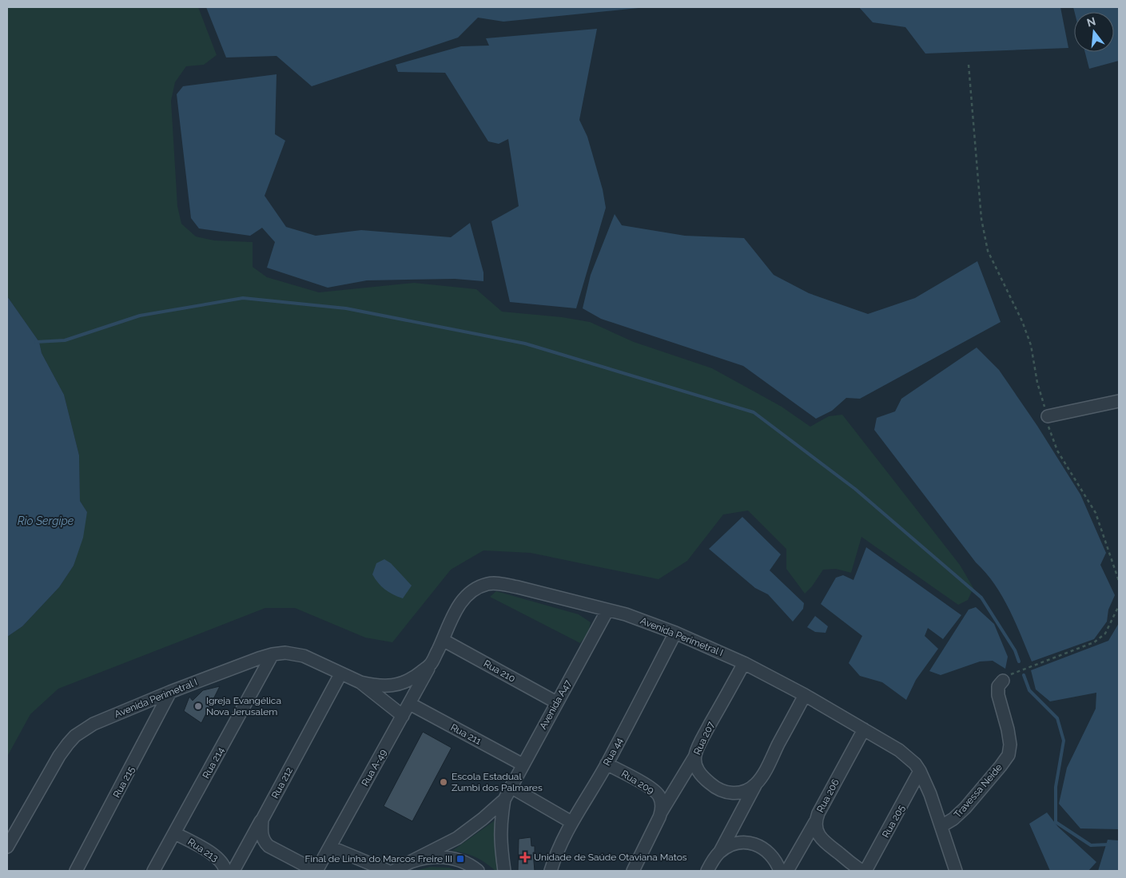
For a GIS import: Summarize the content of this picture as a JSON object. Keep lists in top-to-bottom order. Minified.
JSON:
{"streets":{"street":["Avenida Perimetral I","Rua 210","Avenida A47","Rua 211","Rua 207","Rua 44","Rua 214","Rua A-49","Rua 215","Rua 209","Rua 212","Travessa Neide","Rua 206","Rua 205","Rua 213"]},"crossings":[["Avenida Perimetral I","Rua 210"],["Avenida Perimetral I","Avenida A47"],["Avenida Perimetral I","Rua 207"],["Avenida Perimetral I","Rua 44"],["Avenida Perimetral I","Rua 214"],["Avenida Perimetral I","Rua A-49"],["Avenida Perimetral I","Rua 215"],["Avenida Perimetral I","Rua 212"],["Avenida Perimetral I","Travessa Neide"],["Avenida Perimetral I","Rua 206"],["Avenida Perimetral I","Rua 205"],["Rua 210","Avenida A47"],["Avenida A47","Rua 211"],["Rua 211","Rua A-49"],["Rua 44","Rua 209"],["Rua 214","Rua 213"]],"water":["Rio Sergipe"],"places":{"other":["Igreja Evangélica Nova Jerusalem","Escola Estadual Zumbi dos Palmares"],"health":["Unidade de Saúde Otaviana Matos"],"transit":["Final de Linha do Marcos Freire III"]},"north":"top"}
